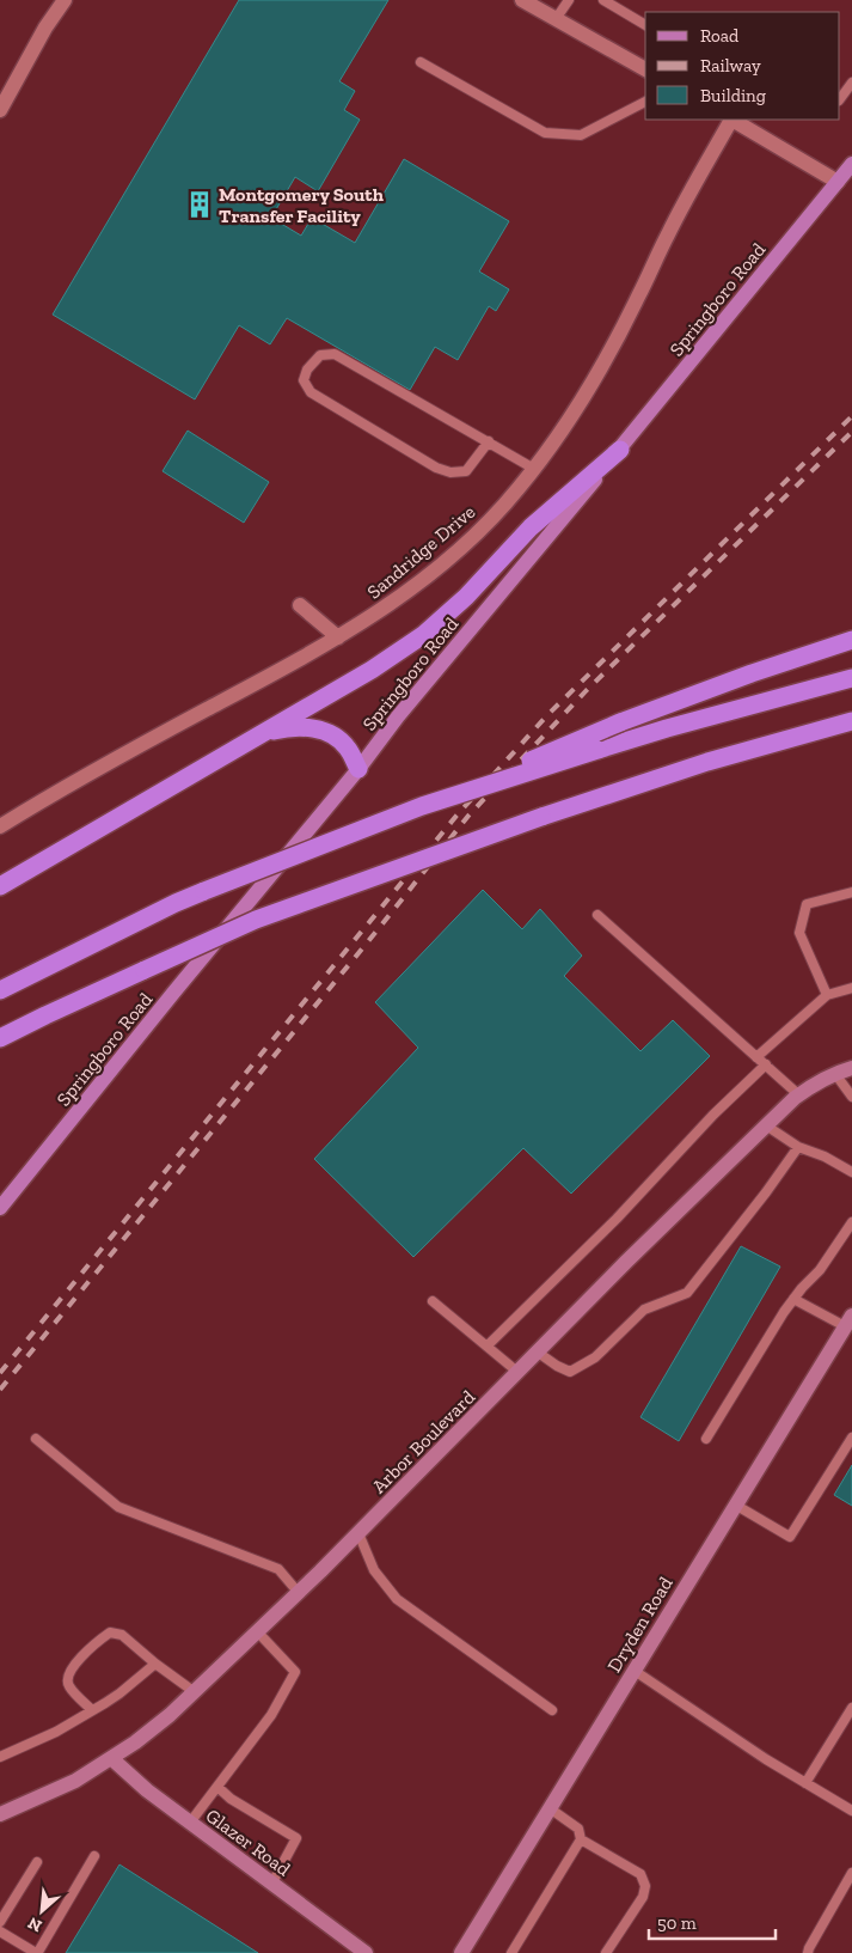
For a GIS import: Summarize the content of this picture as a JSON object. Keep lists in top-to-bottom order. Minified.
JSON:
{"streets":{"main road":["Springboro Road"],"street":["Sandridge Drive","Arbor Boulevard","Dryden Road","Glazer Road"]},"crossings":[["Arbor Boulevard","Glazer Road"]],"places":{"building":["Montgomery South Transfer Facility"]},"legend":["Road","Railway","Building"],"scale_bar":"50 m","north":"bottom left"}
